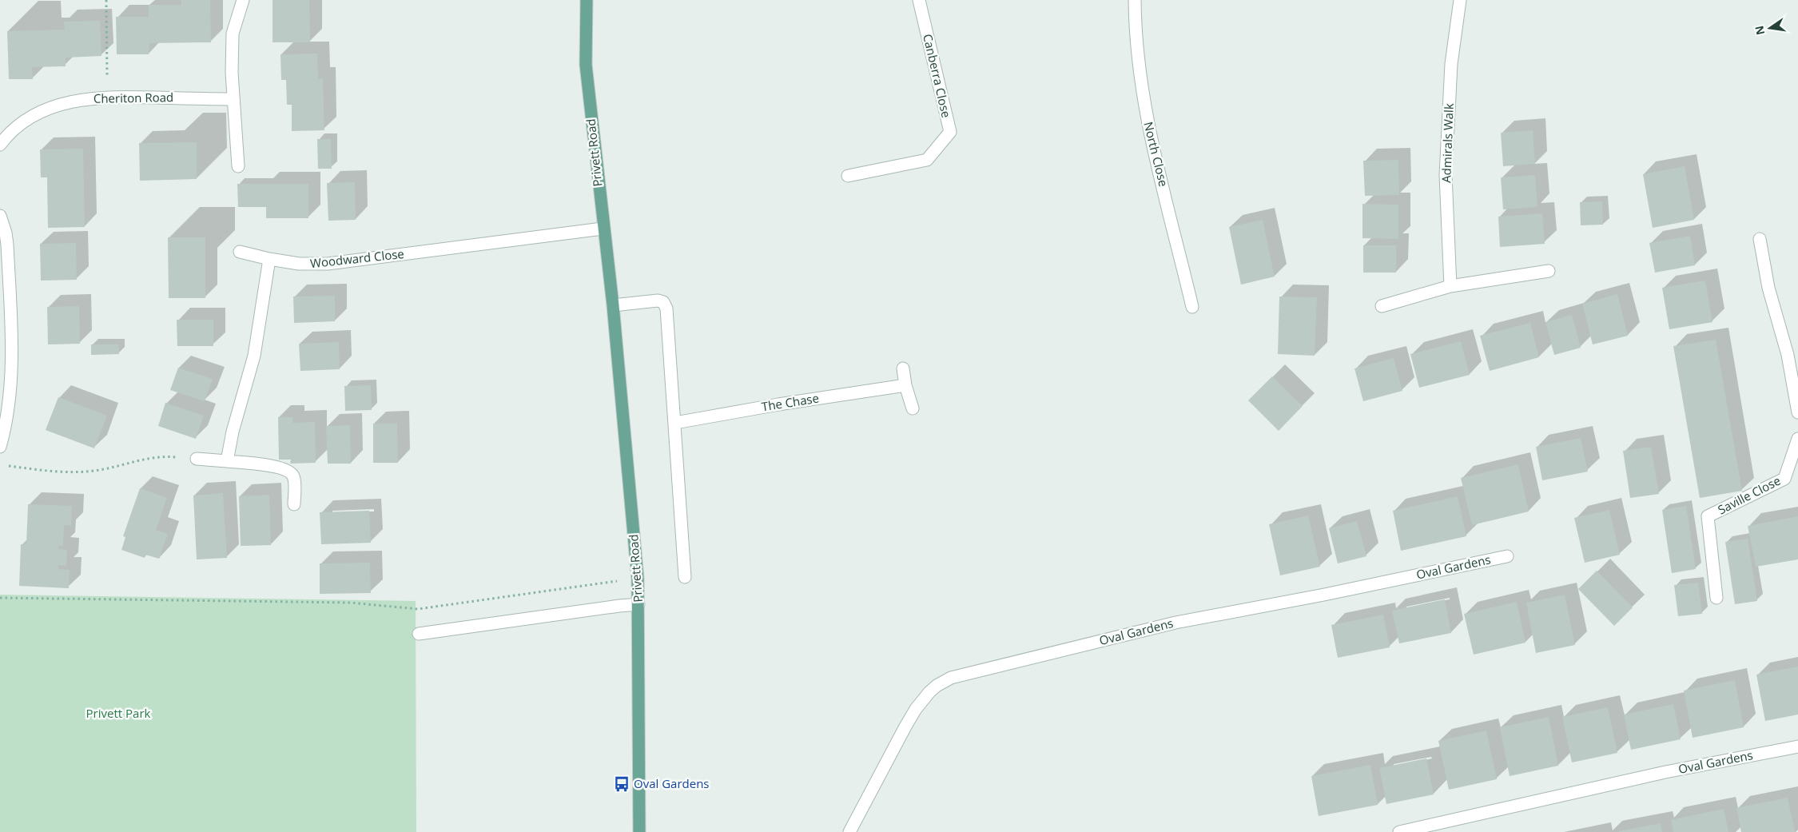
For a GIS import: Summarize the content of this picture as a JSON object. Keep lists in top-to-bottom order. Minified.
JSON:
{"streets":{"main road":["Privett Road"],"street":["Canberra Close","Cheriton Road","Admirals Walk","North Close","Woodward Close","The Chase","Saville Close","Oval Gardens"]},"crossings":[["Privett Road","Woodward Close"]],"parks":["Privett Park"],"places":{"bus stop":["Oval Gardens"]},"north":"left"}
